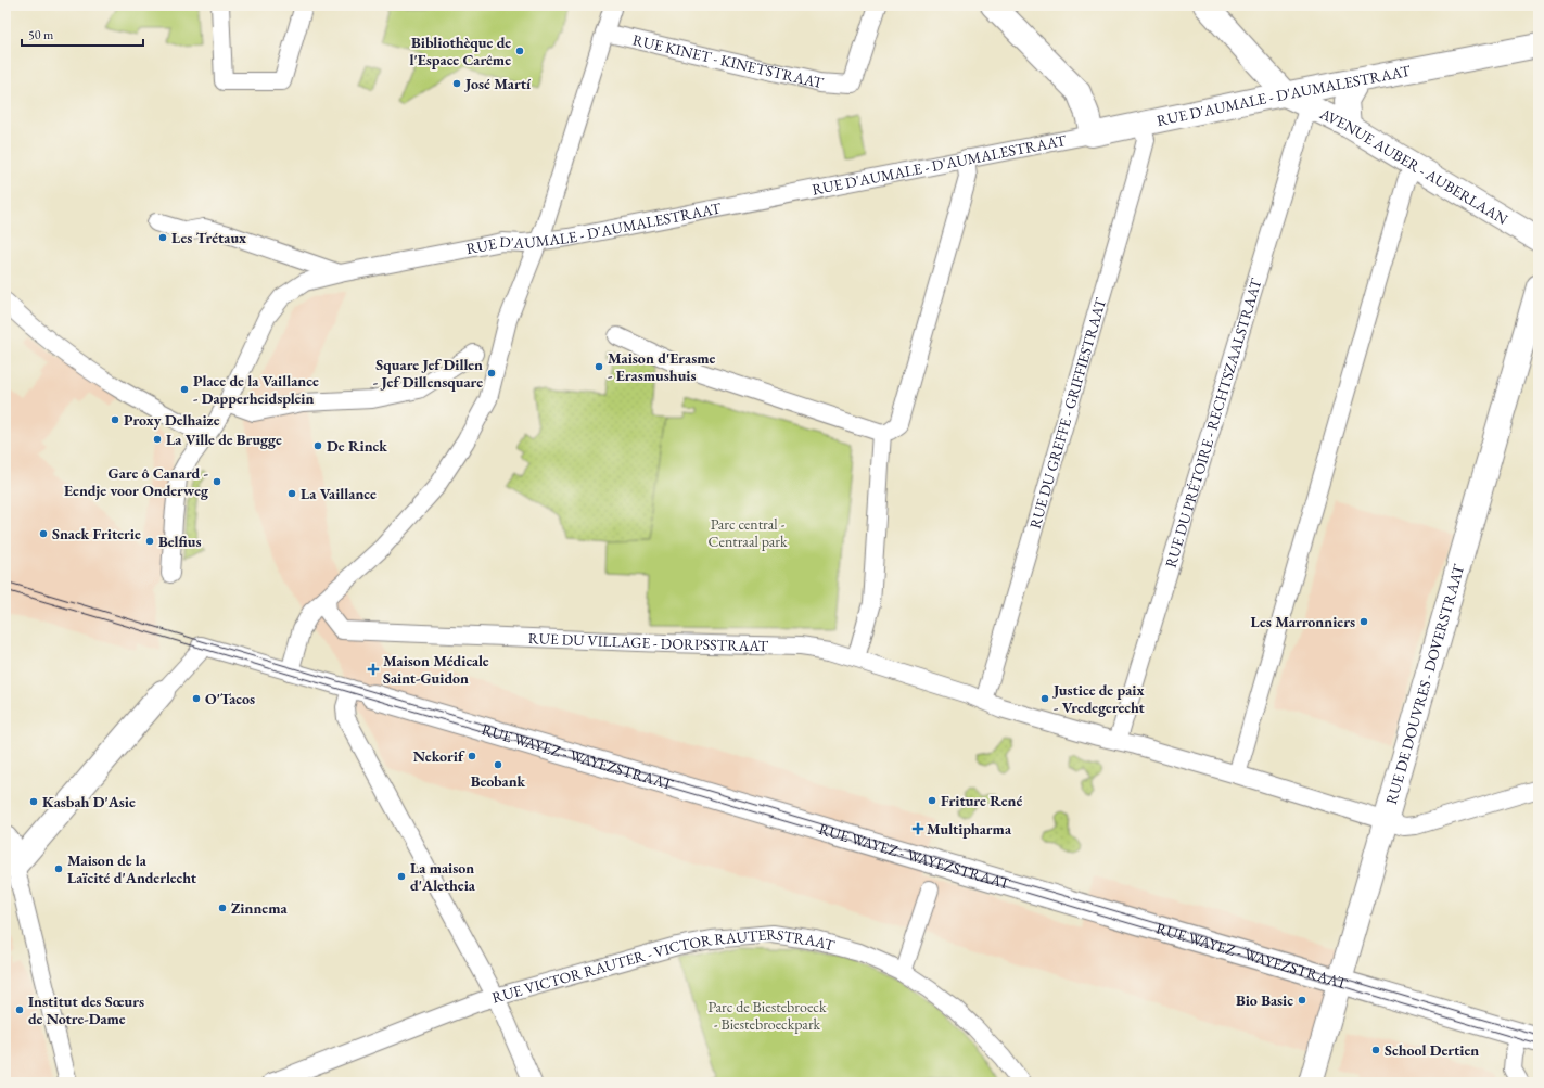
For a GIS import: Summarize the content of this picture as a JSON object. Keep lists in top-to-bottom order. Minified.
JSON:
{"streets":{"street":["RUE KINET - KINETSTRAAT","RUE D'AUMALE - D'AUMALESTRAAT","AVENUE AUBER - AUBERLAAN","RUE DU GREFFE - GRIFFIESTRAAT","RUE DU PRÉTOIRE - RECHTSZAALSTRAAT","RUE DU VILLAGE - DORPSSTRAAT","RUE DE DOUVRES - DOVERSTRAAT","RUE WAYEZ - WAYEZSTRAAT","RUE VICTOR RAUTER - VICTOR RAUTERSTRAAT"]},"crossings":[["RUE D'AUMALE - D'AUMALESTRAAT","AVENUE AUBER - AUBERLAAN"],["RUE D'AUMALE - D'AUMALESTRAAT","RUE DU GREFFE - GRIFFIESTRAAT"],["AVENUE AUBER - AUBERLAAN","RUE DU PRÉTOIRE - RECHTSZAALSTRAAT"],["RUE DU GREFFE - GRIFFIESTRAAT","RUE DU VILLAGE - DORPSSTRAAT"],["RUE DU PRÉTOIRE - RECHTSZAALSTRAAT","RUE DU VILLAGE - DORPSSTRAAT"],["RUE DU VILLAGE - DORPSSTRAAT","RUE DE DOUVRES - DOVERSTRAAT"],["RUE DE DOUVRES - DOVERSTRAAT","RUE WAYEZ - WAYEZSTRAAT"]],"parks":["Parc central - Centraal park","Parc de Biestebroeck - Biestebroeckpark"],"places":{"other":["Bibliothèque de l'Espace Carême","José Martí","Les Trétaux","Maison d'Erasme - Erasmushuis","Square Jef Dillen - Jef Dillensquare","Place de la Vaillance - Dapperheidsplein","Proxy Delhaize","La Ville de Brugge","De Rinck","Gare ô Canard - Eendje voor Onderweg","La Vaillance","Snack Friterie","Belfius","Les Marronniers","O'Tacos","Justice de paix - Vredegerecht","Nekorif","Beobank","Friture René","Kasbah D'Asie","Maison de la Laïcité d'Anderlecht","La maison d'Aletheia","Zinnema","Bio Basic","Institut des Sœurs de Notre-Dame","School Dertien"],"health":["Maison Médicale Saint-Guidon","Multipharma"]},"scale_bar":"50 m"}
